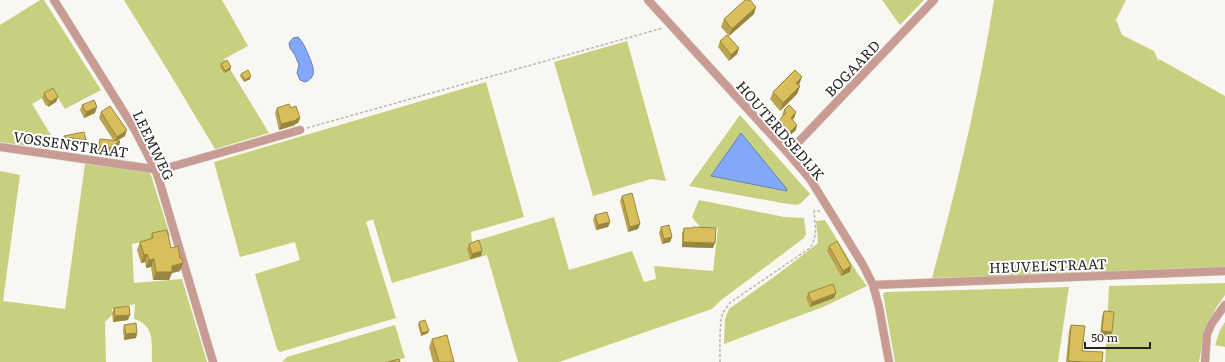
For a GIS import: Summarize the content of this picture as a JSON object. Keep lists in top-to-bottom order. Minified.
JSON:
{"streets":{"street":["BOGAARD","HOUTERDSEDIJK","VOSSENSTRAAT","LEEMWEG","HEUVELSTRAAT"]},"crossings":[["BOGAARD","HOUTERDSEDIJK"],["HOUTERDSEDIJK","HEUVELSTRAAT"],["VOSSENSTRAAT","LEEMWEG"]],"scale_bar":"50 m"}
